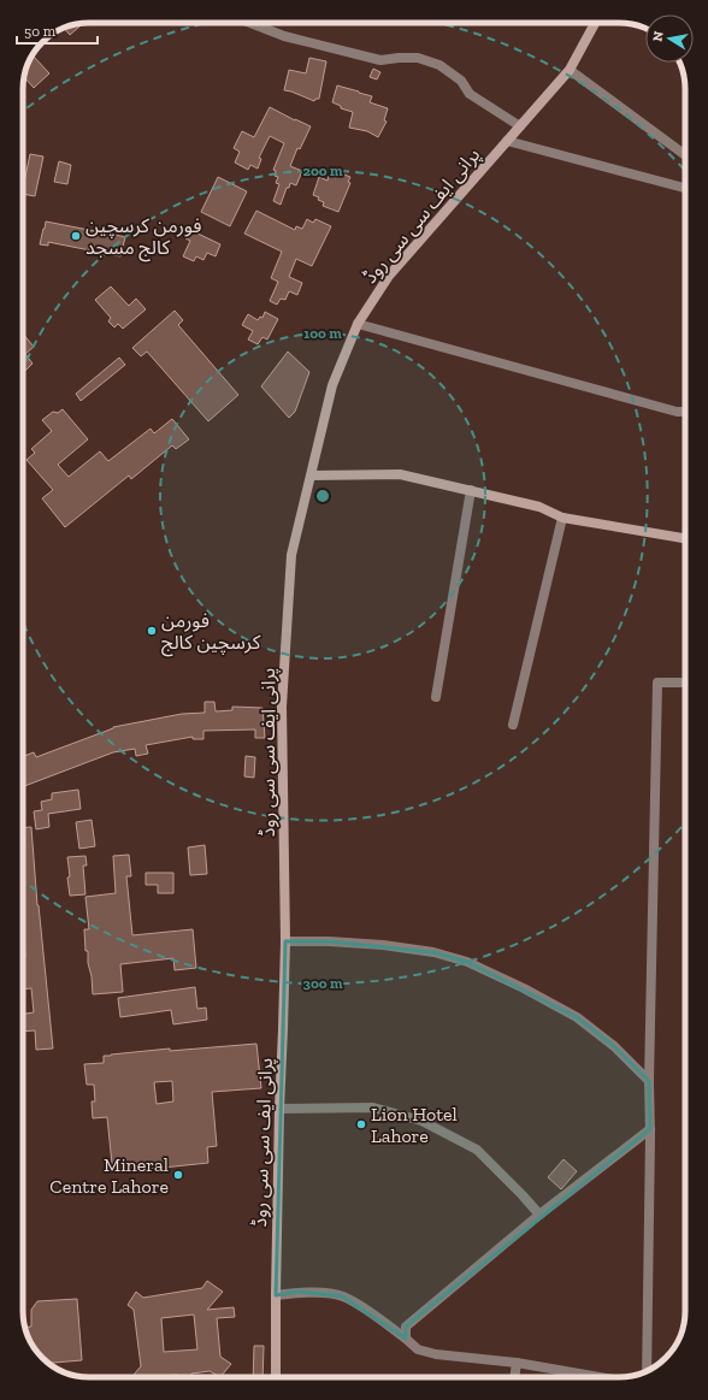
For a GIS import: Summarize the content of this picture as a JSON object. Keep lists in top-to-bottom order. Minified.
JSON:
{"streets":{"street":["پرانی ایف سی سی روڈ"]},"places":["فورمن کرسچین کالج مسجد","فورمن کرسچین کالج","Lion Hotel Lahore","Mineral Centre Lahore"],"scale_bar":"50 m","north":"left","rings":["200 m","100 m","300 m"]}
